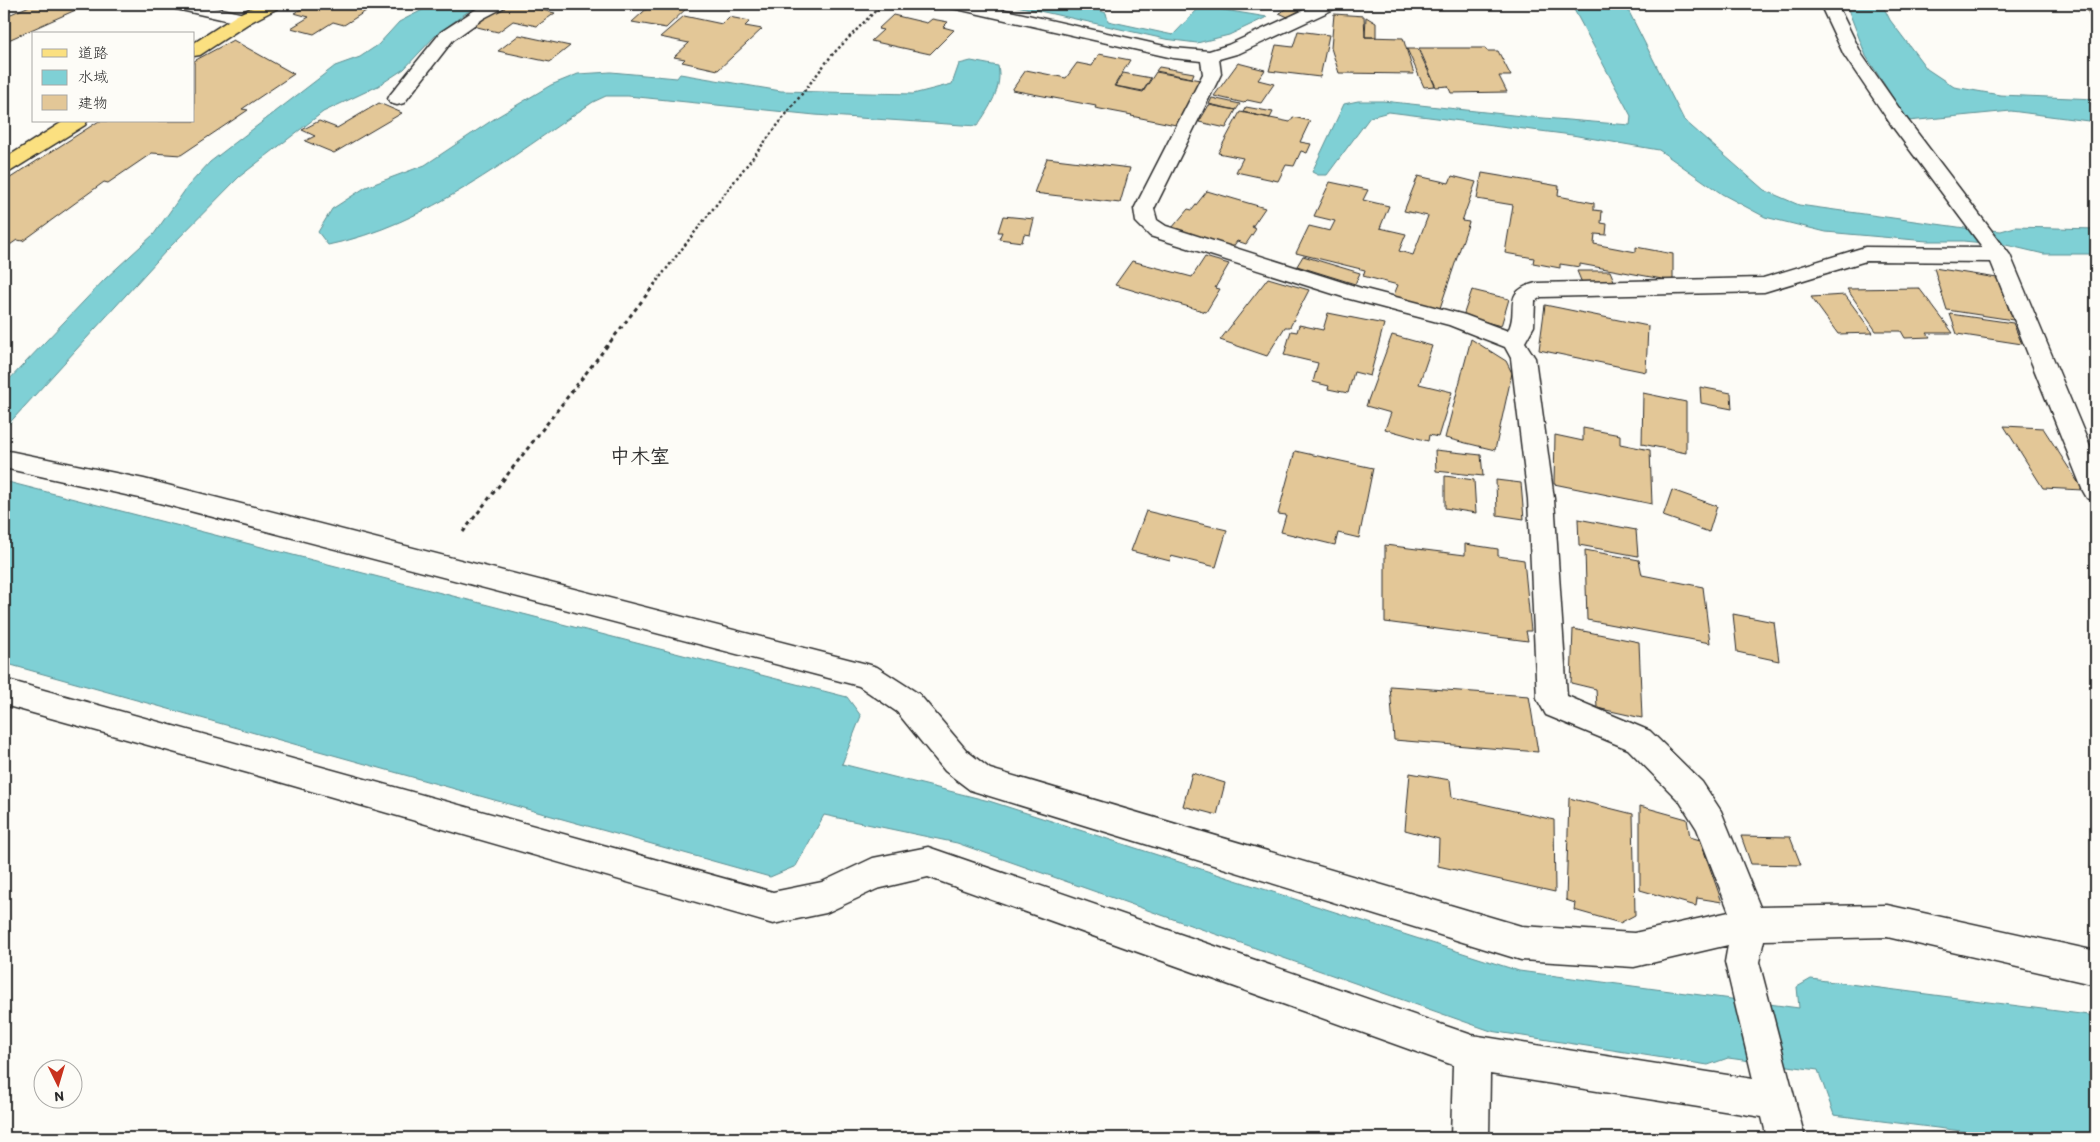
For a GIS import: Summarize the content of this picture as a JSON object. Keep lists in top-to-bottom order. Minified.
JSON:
{"districts":["中木室"],"legend":["道路","水域","建物"],"north":"bottom"}
